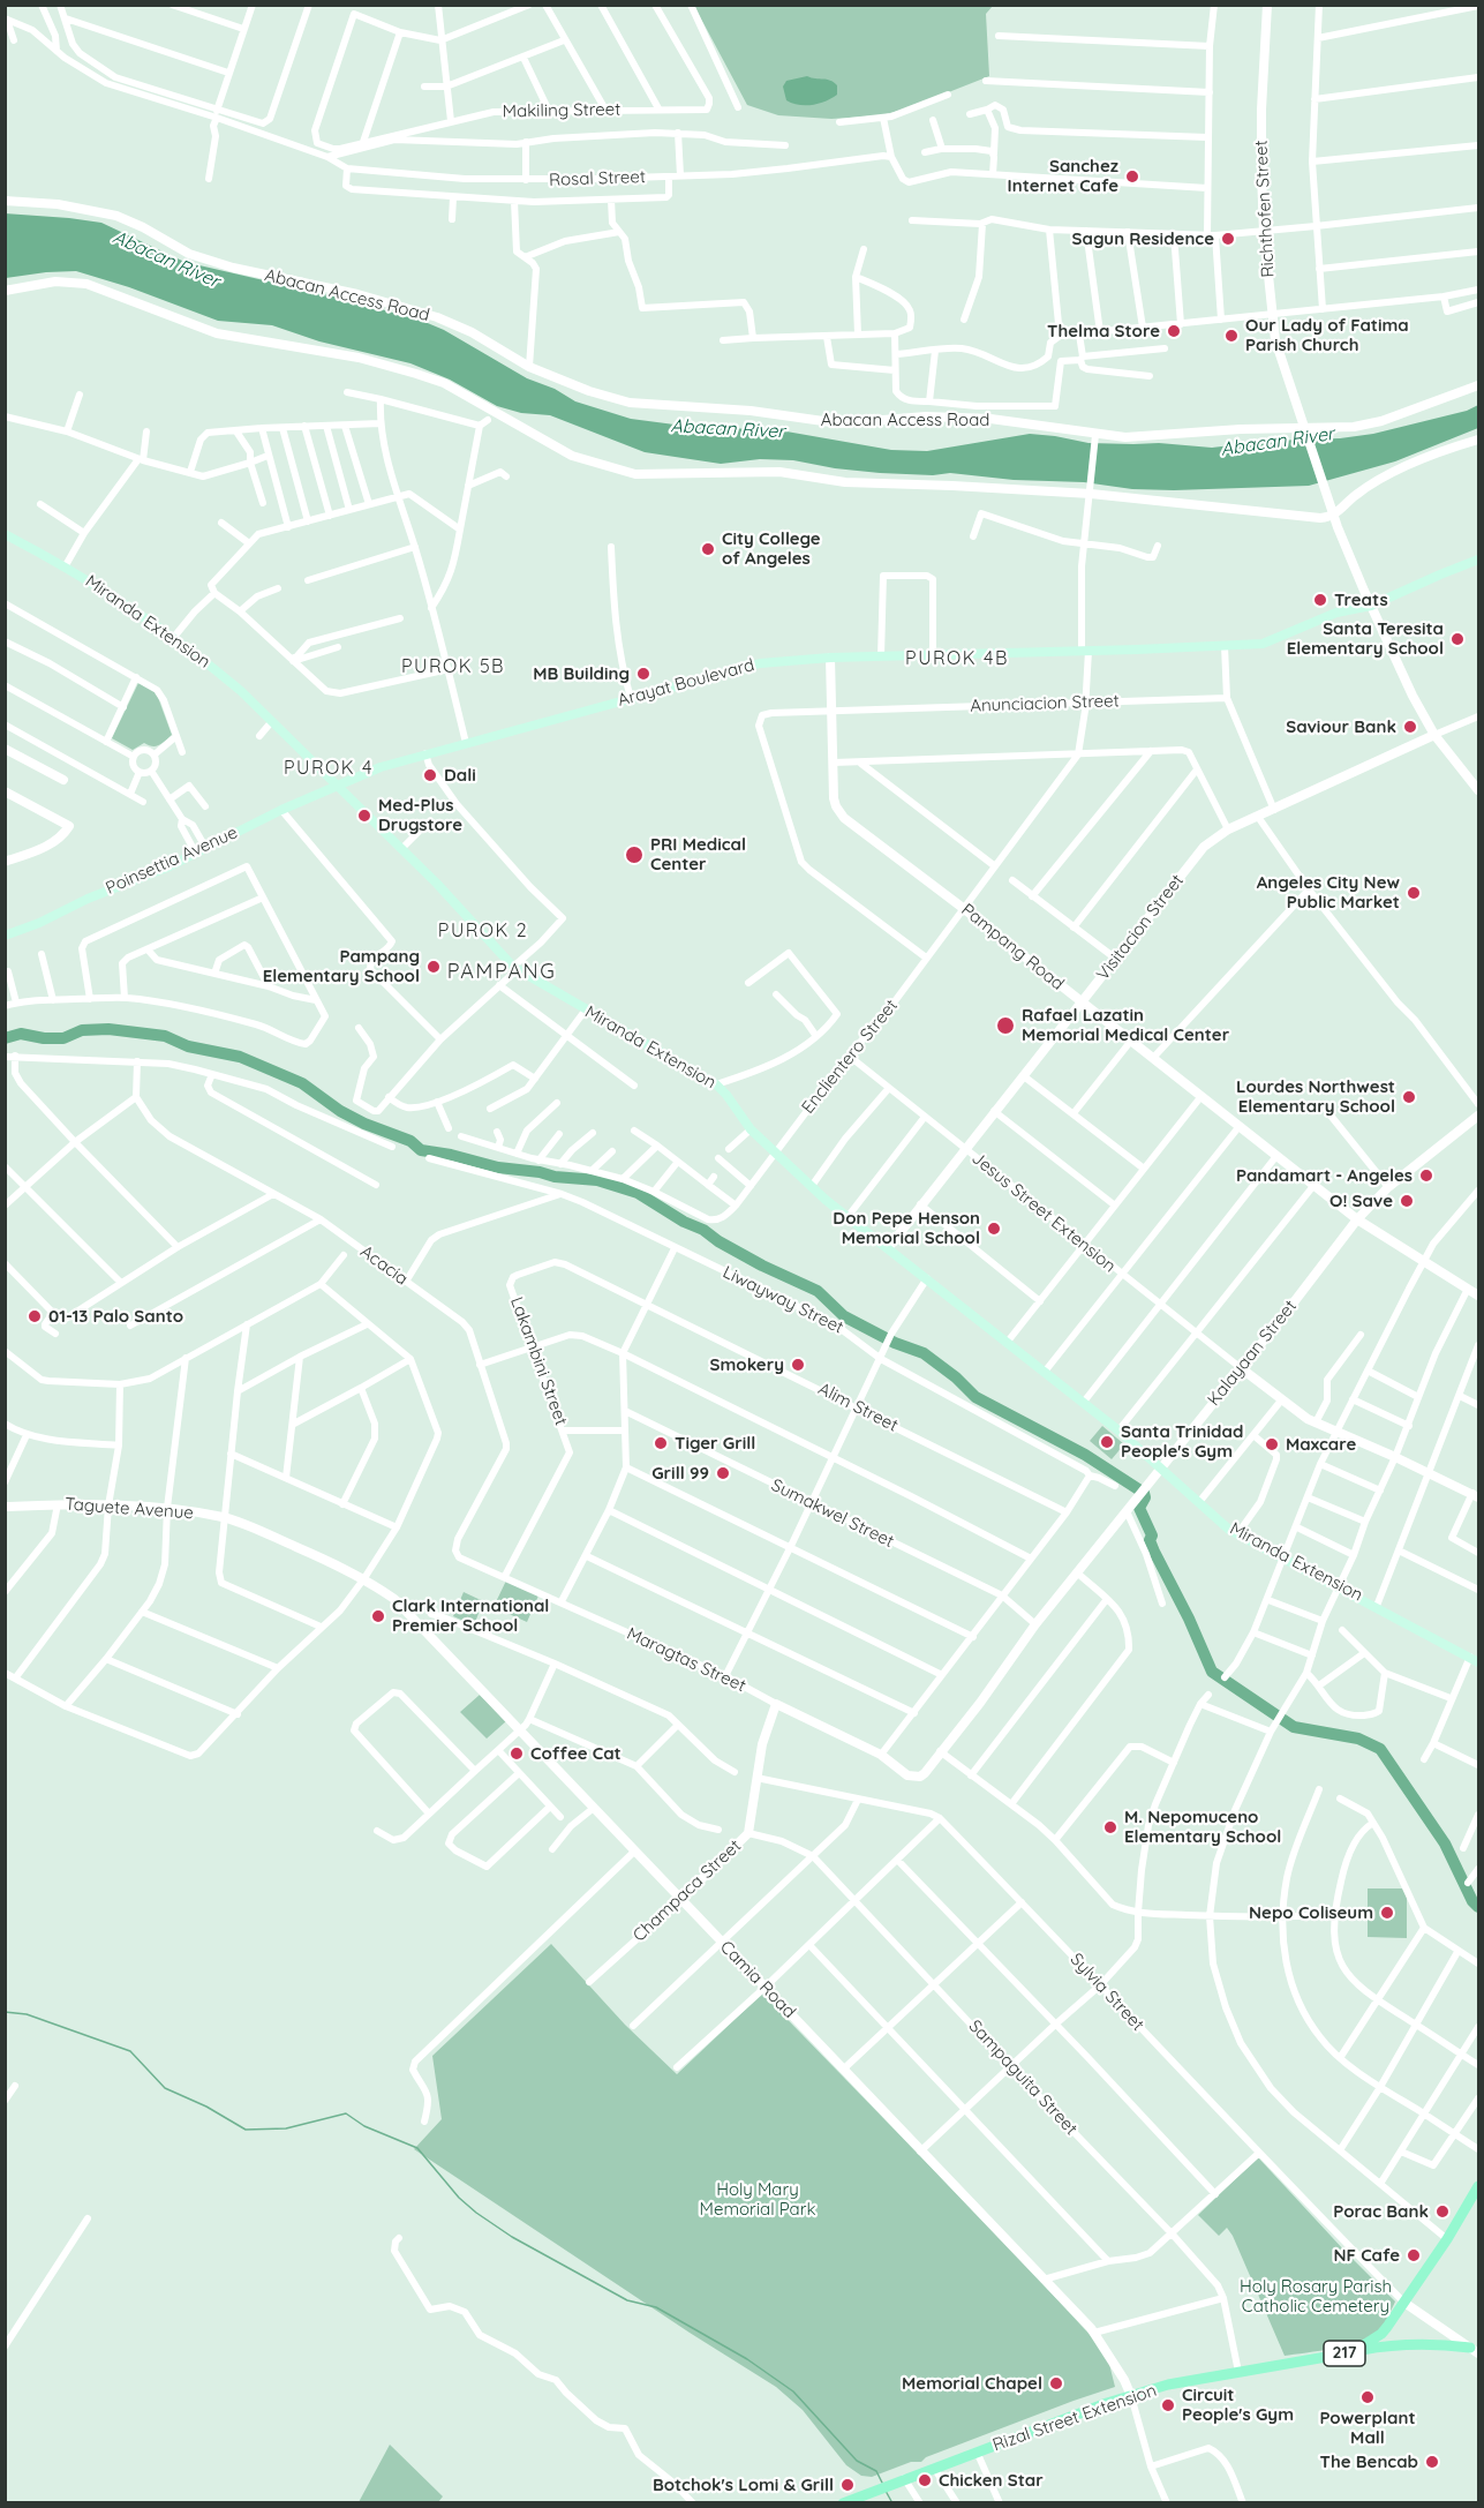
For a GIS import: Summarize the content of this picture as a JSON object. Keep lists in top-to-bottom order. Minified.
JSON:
{"streets":{"main road":["Miranda Extension","Arayat Boulevard","Poinsettia Avenue","217","Rizal Street Extension"],"street":["Makiling Street","Rosal Street","Richthofen Street","Abacan Access Road","Anunciacion Street","Visitacion Street","Pampang Road","Enclientero Street","Jesus Street Extension","Acacia","Liwayway Street","Kalayaan Street","Lakambini Street","Alim Street","Taguete Avenue","Sumakwel Street","Maragtas Street","Champaca Street","Camia Road","Sylvia Street","Sampaguita Street"]},"crossings":[["Richthofen Street","Arayat Boulevard"],["Richthofen Street","Visitacion Street"],["Miranda Extension","Arayat Boulevard"],["Miranda Extension","Poinsettia Avenue"],["Miranda Extension","Visitacion Street"],["Miranda Extension","Enclientero Street"],["Miranda Extension","Kalayaan Street"],["Arayat Boulevard","Poinsettia Avenue"],["Arayat Boulevard","Pampang Road"],["Arayat Boulevard","Enclientero Street"],["Anunciacion Street","Pampang Road"],["Anunciacion Street","Enclientero Street"],["Visitacion Street","Pampang Road"],["Visitacion Street","Jesus Street Extension"],["Pampang Road","Enclientero Street"],["Pampang Road","Kalayaan Street"],["Enclientero Street","Jesus Street Extension"],["Jesus Street Extension","Kalayaan Street"],["Acacia","Maragtas Street"],["Kalayaan Street","Sumakwel Street"],["Kalayaan Street","Maragtas Street"],["Lakambini Street","Alim Street"],["Lakambini Street","Maragtas Street"],["Taguete Avenue","Camia Road"],["Maragtas Street","Champaca Street"],["Champaca Street","Camia Road"],["Champaca Street","Sampaguita Street"],["Camia Road","Rizal Street Extension"],["Sylvia Street","Rizal Street Extension"],["Sampaguita Street","Rizal Street Extension"]],"districts":["PUROK 4B","PUROK 5B","PUROK 4","PUROK 2","PAMPANG"],"water":["Abacan River"],"parks":["Holy Mary Memorial Park","Holy Rosary Parish Catholic Cemetery"],"places":["Sanchez Internet Cafe","Sagun Residence","Thelma Store","Our Lady of Fatima Parish Church","City College of Angeles","Treats","Santa Teresita Elementary School","MB Building","Saviour Bank","Dali","Med-Plus Drugstore","PRI Medical Center","Angeles City New Public Market","Pampang Elementary School","Rafael Lazatin Memorial Medical Center","Lourdes Northwest Elementary School","Pandamart - Angeles","O! Save","Don Pepe Henson Memorial School","01-13 Palo Santo","Smokery","Santa Trinidad People's Gym","Tiger Grill","Maxcare","Grill 99","Clark International Premier School","Coffee Cat","M. Nepomuceno Elementary School","Nepo Coliseum","Porac Bank","NF Cafe","Memorial Chapel","Powerplant Mall","Circuit People's Gym","The Bencab","Chicken Star","Botchok's Lomi & Grill"]}
